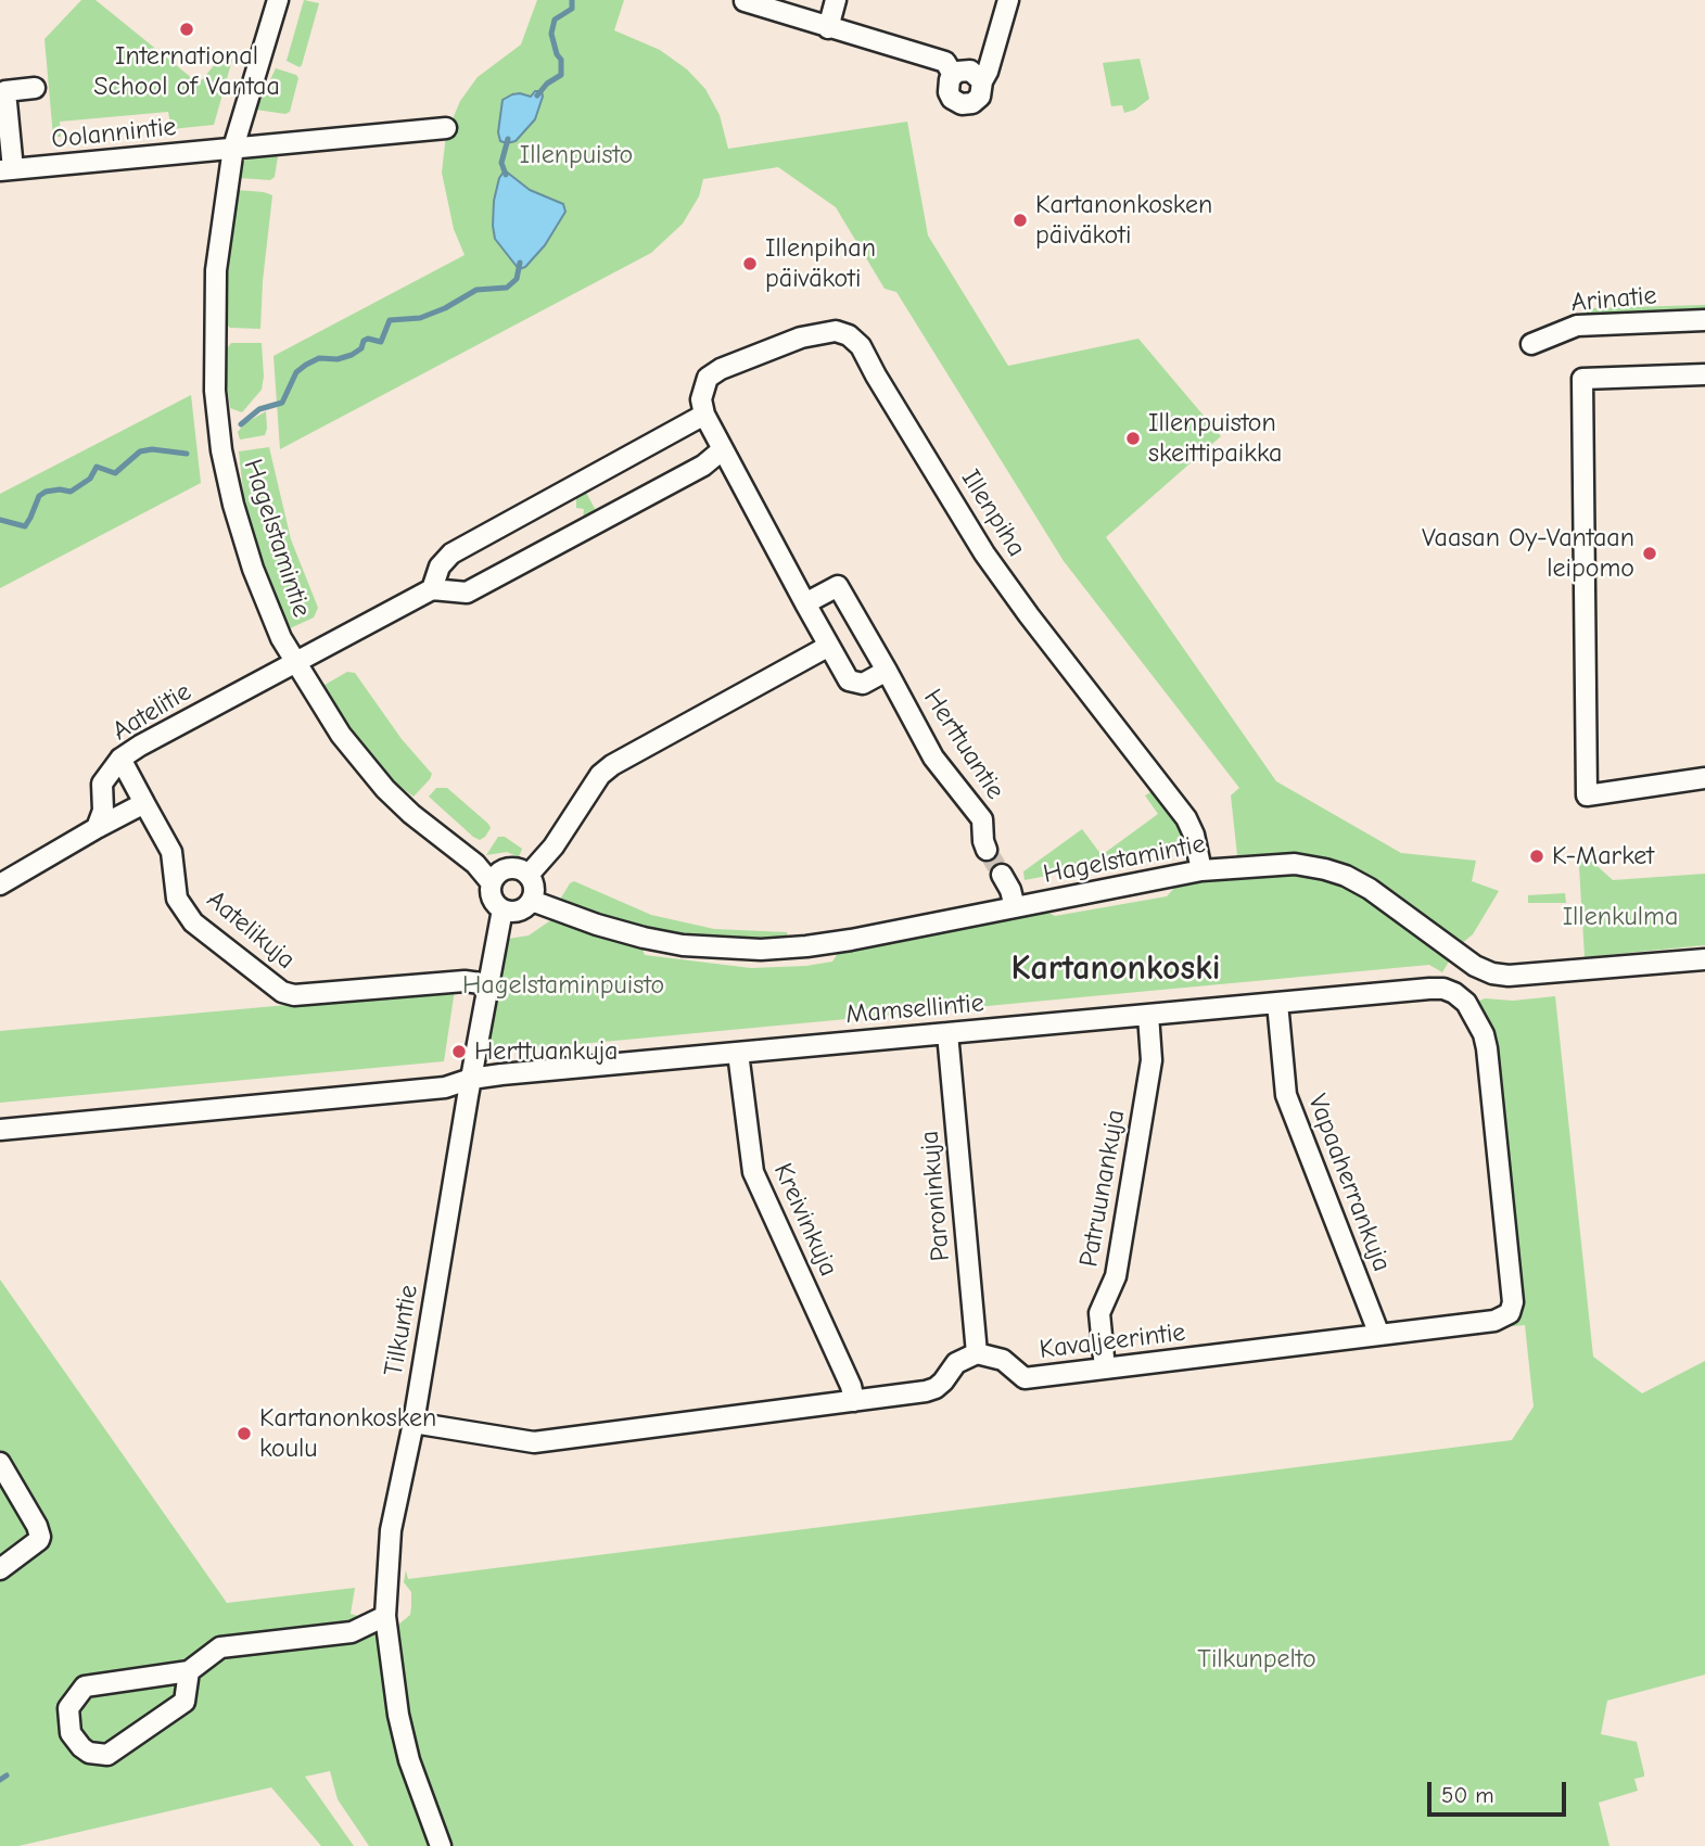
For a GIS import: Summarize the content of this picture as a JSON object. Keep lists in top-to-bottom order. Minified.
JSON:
{"streets":{"street":["Oolannintie","Arinatie","Illenpiha","Hagelstamintie","Aatelitie","Herttuantie","Aatelikuja","Mamsellintie","Vapaaherrankuja","Patruunankuja","Paroninkuja","Kreivinkuja","Tilkuntie","Kavaljeerintie"]},"crossings":[["Oolannintie","Hagelstamintie"],["Illenpiha","Hagelstamintie"],["Hagelstamintie","Aatelitie"],["Hagelstamintie","Tilkuntie"],["Aatelitie","Aatelikuja"],["Aatelikuja","Tilkuntie"],["Mamsellintie","Vapaaherrankuja"],["Mamsellintie","Patruunankuja"],["Mamsellintie","Paroninkuja"],["Mamsellintie","Kreivinkuja"],["Mamsellintie","Tilkuntie"],["Mamsellintie","Kavaljeerintie"],["Vapaaherrankuja","Kavaljeerintie"],["Patruunankuja","Kavaljeerintie"],["Paroninkuja","Kavaljeerintie"]],"districts":["Kartanonkoski"],"parks":["Illenpuisto","Illenkulma","Hagelstaminpuisto","Tilkunpelto"],"places":["International School of Vantaa","Kartanonkosken päiväkoti","Illenpihan päiväkoti","Illenpuiston skeittipaikka","Vaasan Oy-Vantaan leipomo","K-Market","Herttuankuja","Kartanonkosken koulu"],"scale_bar":"50 m"}
